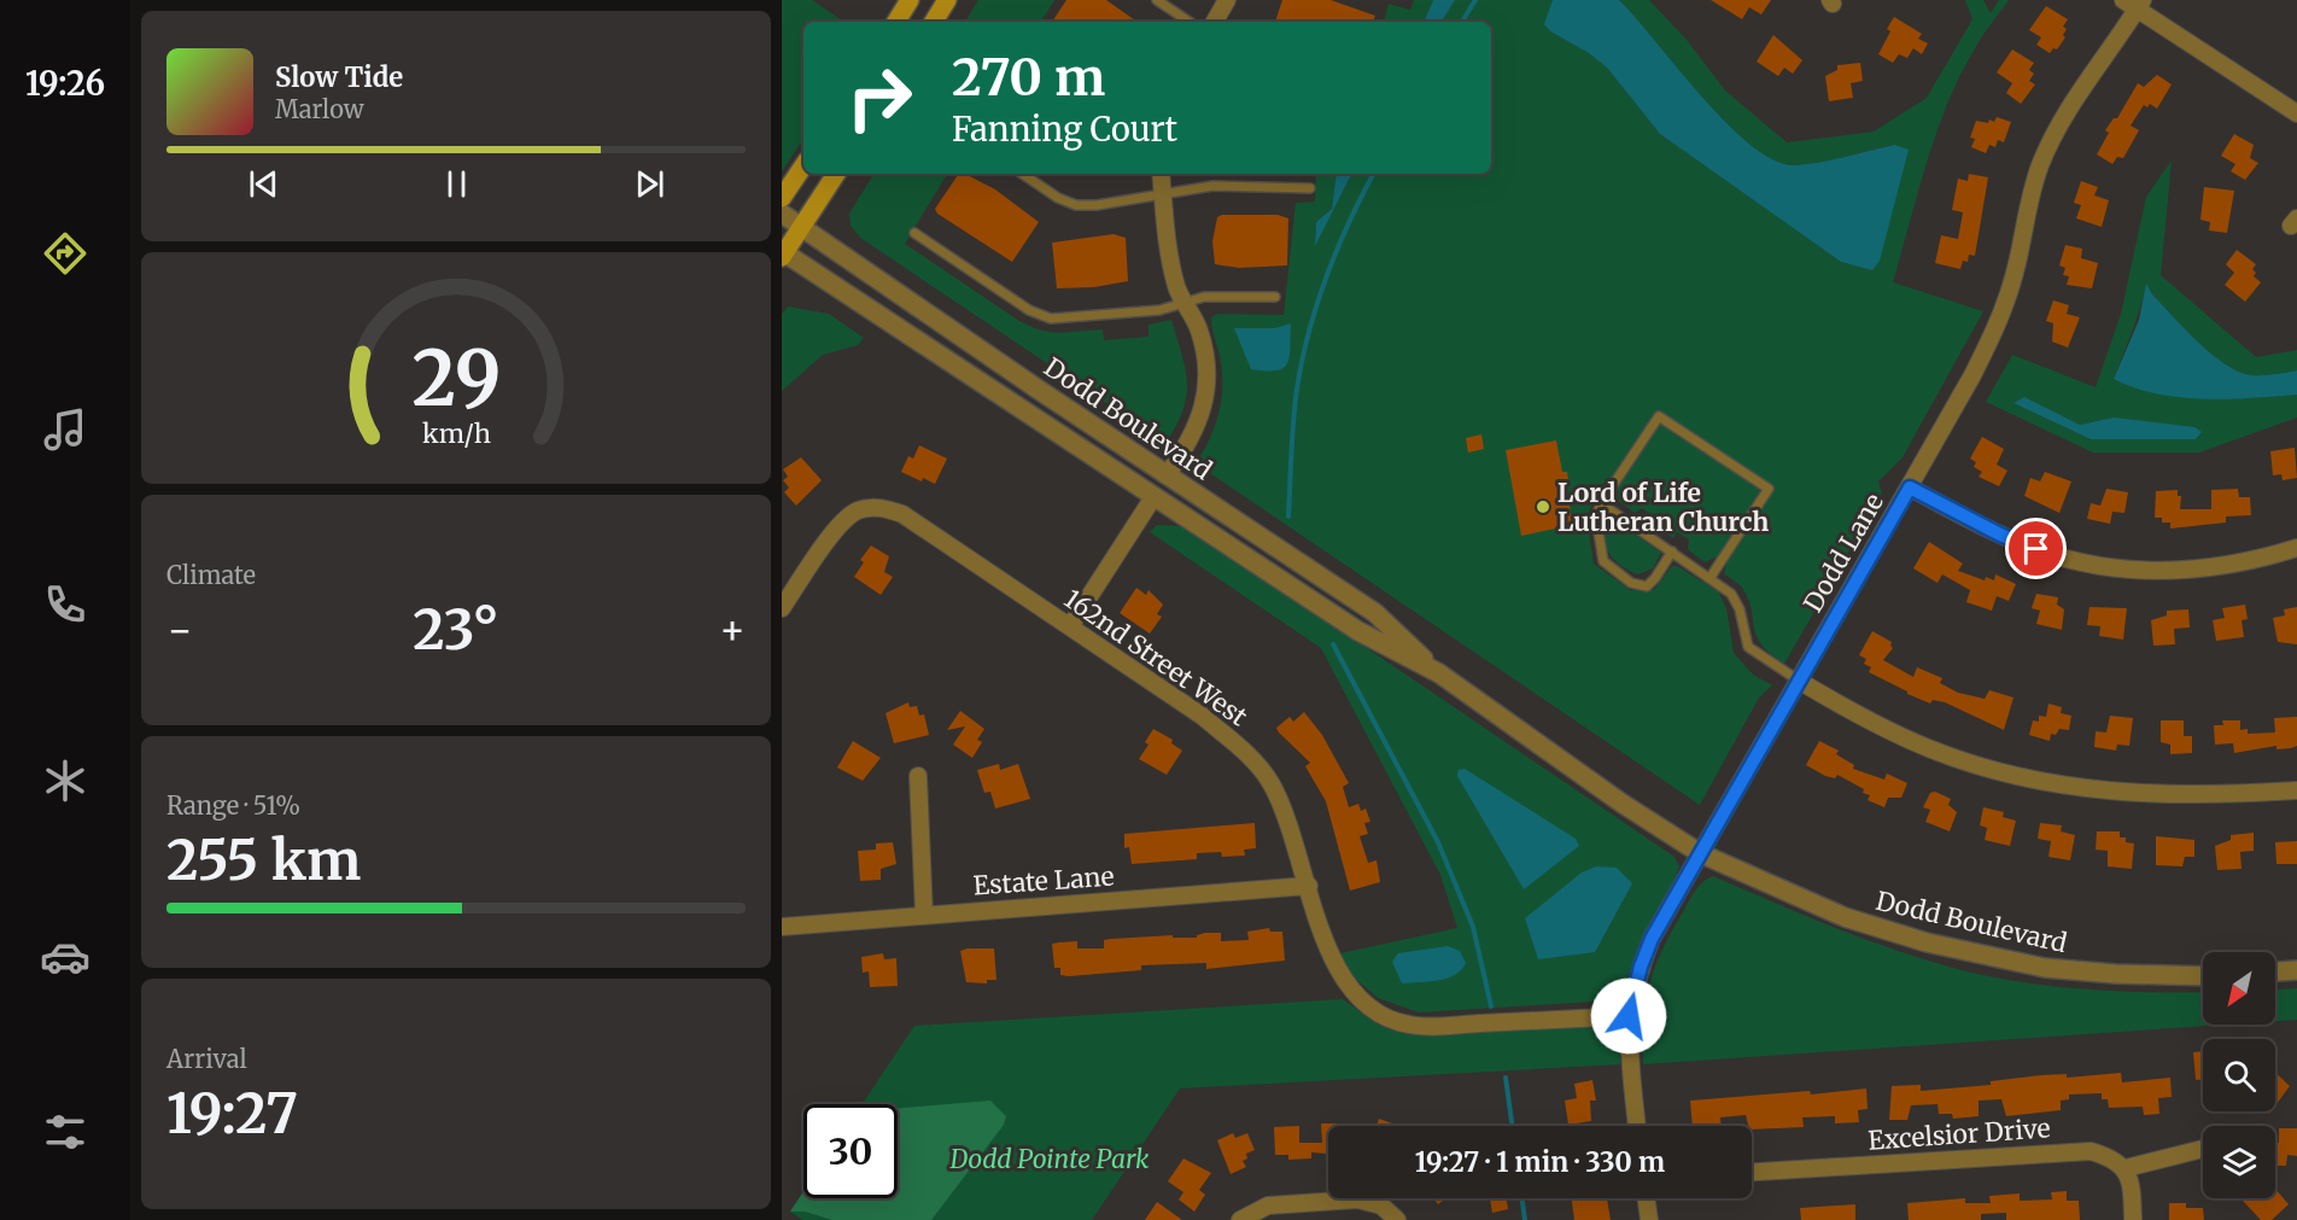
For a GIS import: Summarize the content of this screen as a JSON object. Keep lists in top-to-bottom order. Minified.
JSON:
{"streets":{"street":["Dodd Boulevard","Dodd Lane","162nd Street West","Estate Lane","Excelsior Drive"]},"crossings":[["Dodd Boulevard","Dodd Lane"],["Dodd Lane","162nd Street West"],["162nd Street West","Estate Lane"]],"parks":["Dodd Pointe Park"],"places":["Lord of Life Lutheran Church"],"north":"bottom left","page":{"tabs":"19:26","turn":["270 m","Fanning Court"],"song":["Slow Tide","Marlow"],"tile":["Climate",["Range · 51%","255 km"],["Arrival","19:27"]],"heat":["−","23°","+"],"limit":"30","trip":"19:27 · 1 min · 330 m","gauge":["29","km/h"]}}
